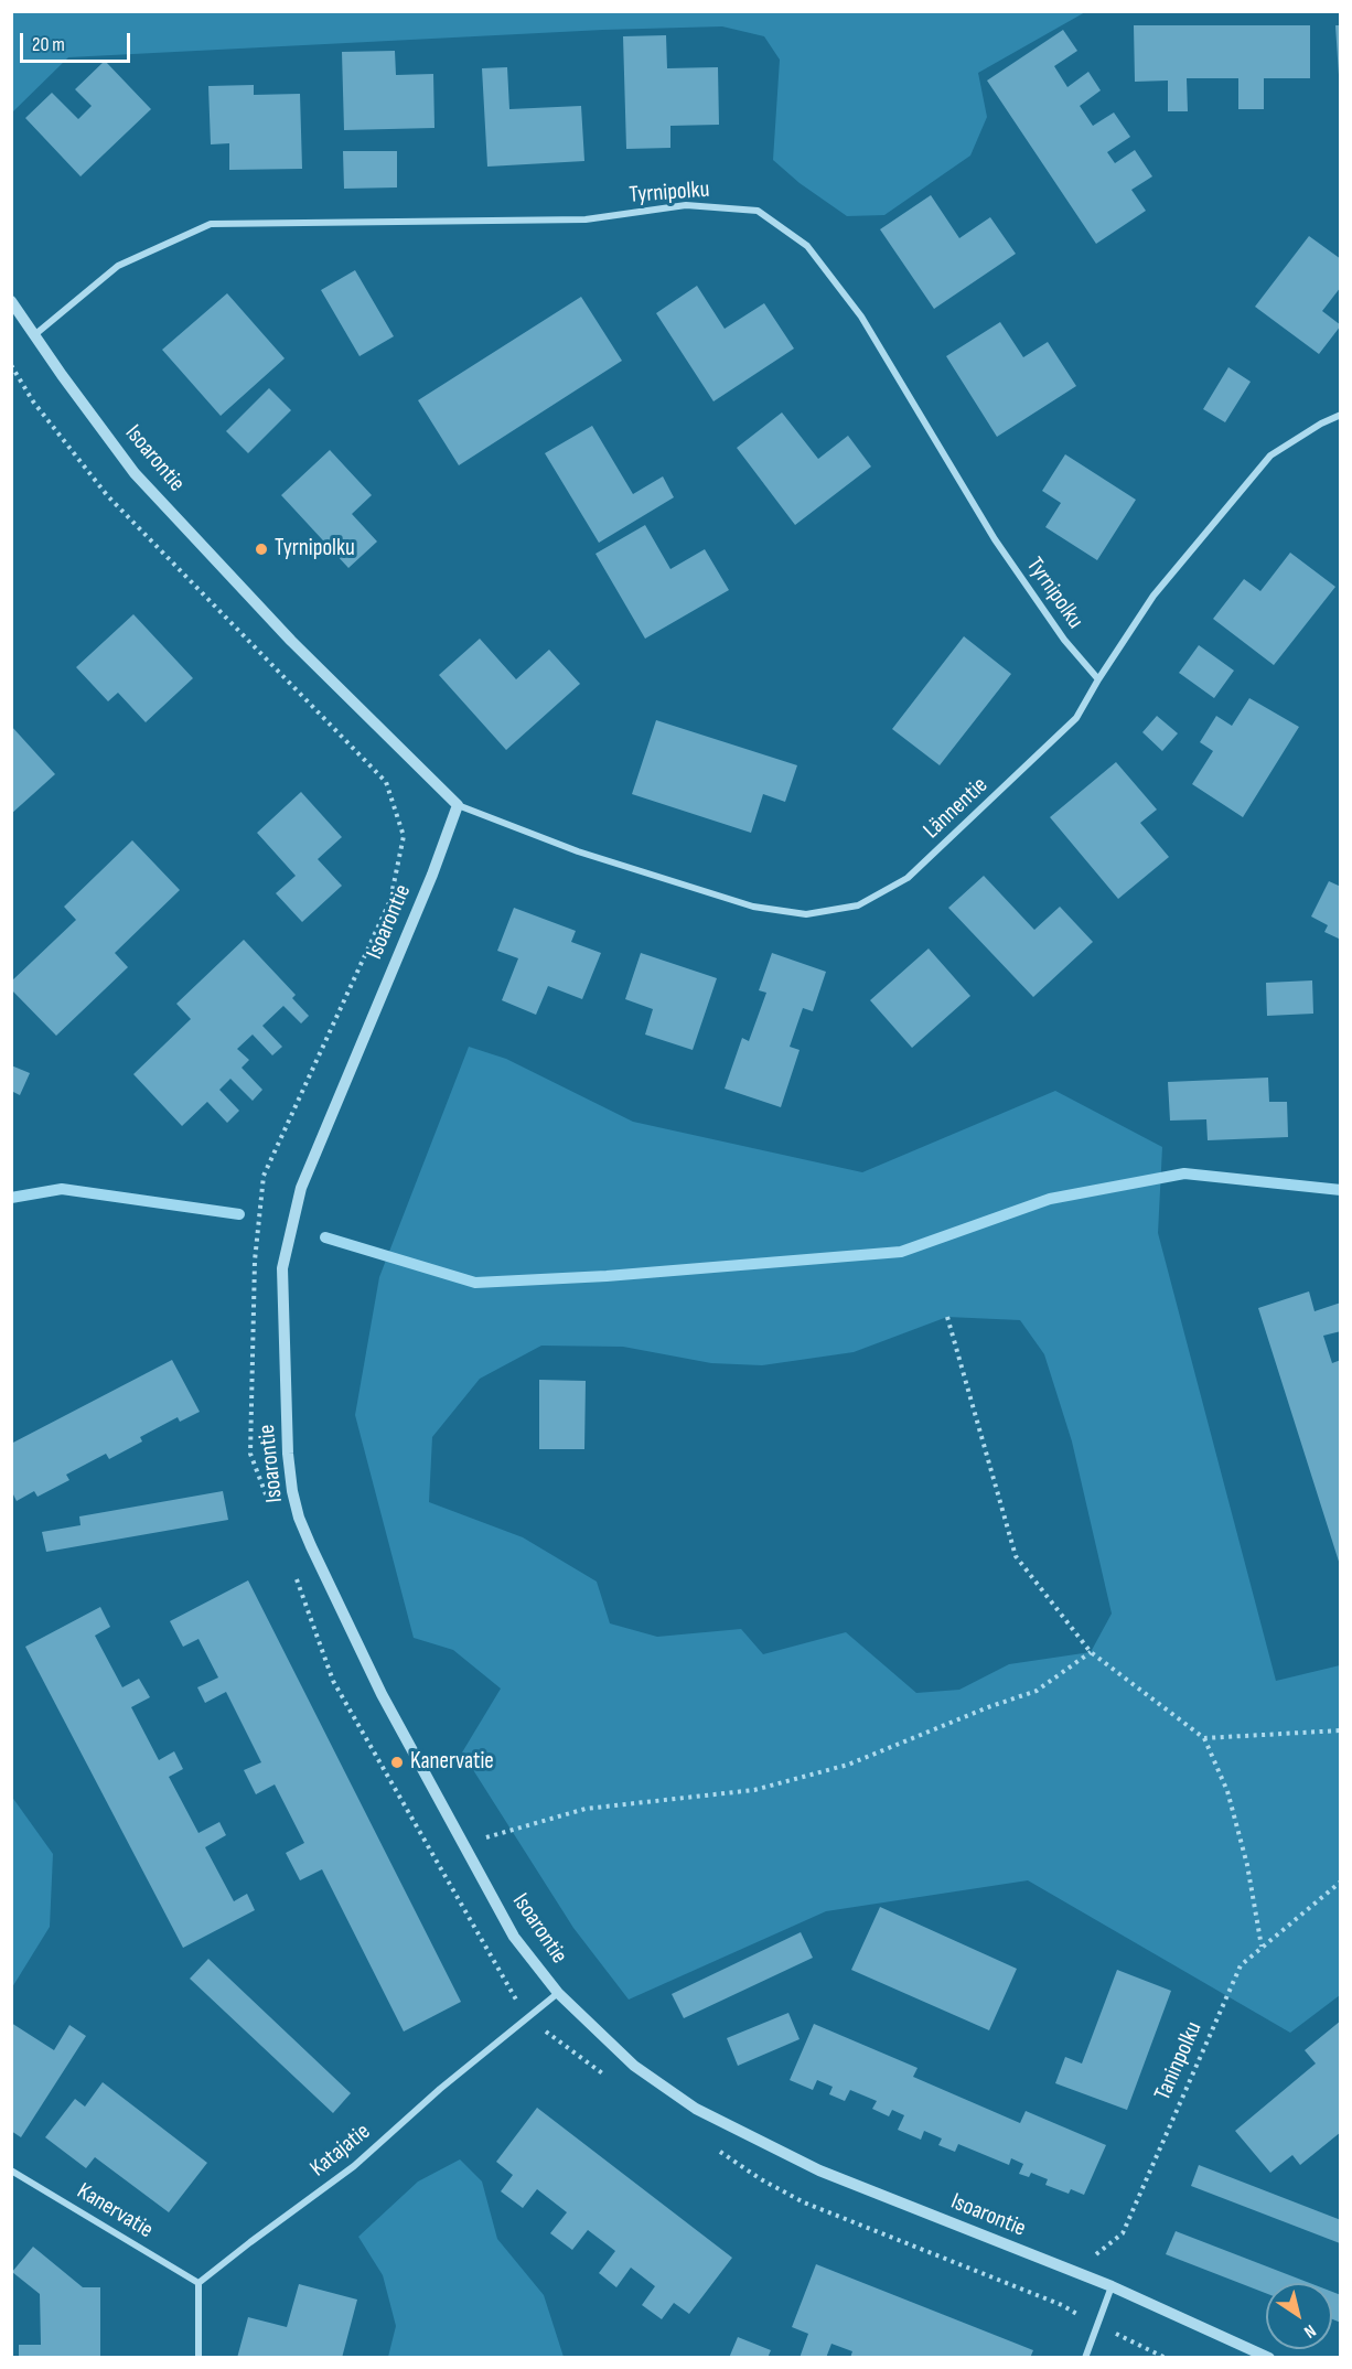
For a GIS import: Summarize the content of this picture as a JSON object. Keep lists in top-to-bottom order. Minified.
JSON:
{"streets":{"street":["Tyrnipolku","Isoarontie","Lännentie","Katajatie","Kanervatie"],"path":["Taninpolku"]},"crossings":[["Tyrnipolku","Isoarontie"],["Tyrnipolku","Lännentie"],["Isoarontie","Lännentie"],["Isoarontie","Taninpolku"],["Isoarontie","Katajatie"],["Katajatie","Kanervatie"]],"places":["Tyrnipolku","Kanervatie"],"scale_bar":"20 m","north":"bottom right"}
